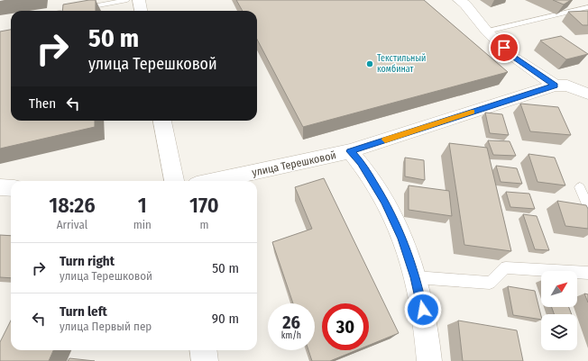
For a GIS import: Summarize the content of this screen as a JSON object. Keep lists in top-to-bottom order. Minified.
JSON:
{"streets":{"street":["улица Терешковой"]},"places":["Текстильный комбинат"],"north":"top right","page":{"turn":["50 m","улица Терешковой"],"then":"Then","eta":["18:26","Arrival","1","min","170","m"],"list":[{"name":"Turn right","note":"улица Терешковой","value":"50 m"},{"name":"Turn left","note":"улица Первый пер","value":"90 m"}],"speed":"26 km/h","limit":"30"}}
